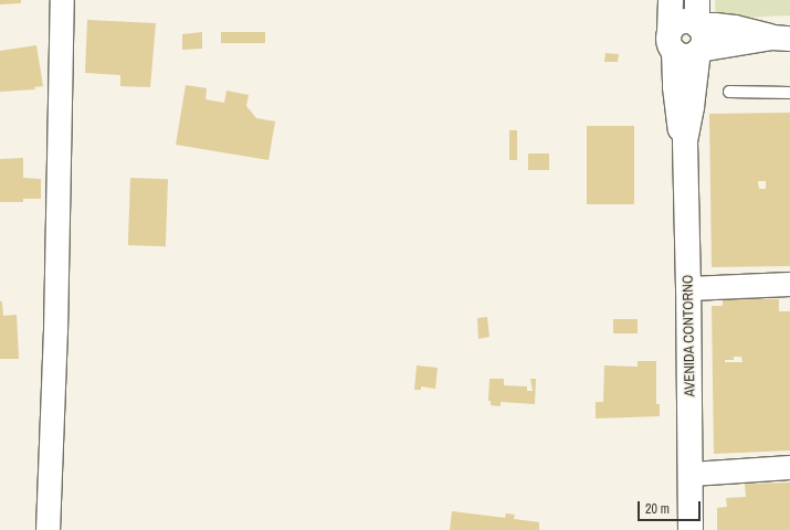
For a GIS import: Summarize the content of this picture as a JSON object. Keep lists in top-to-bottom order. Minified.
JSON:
{"streets":{"street":["AVENIDA CONTORNO"]},"scale_bar":"20 m"}
